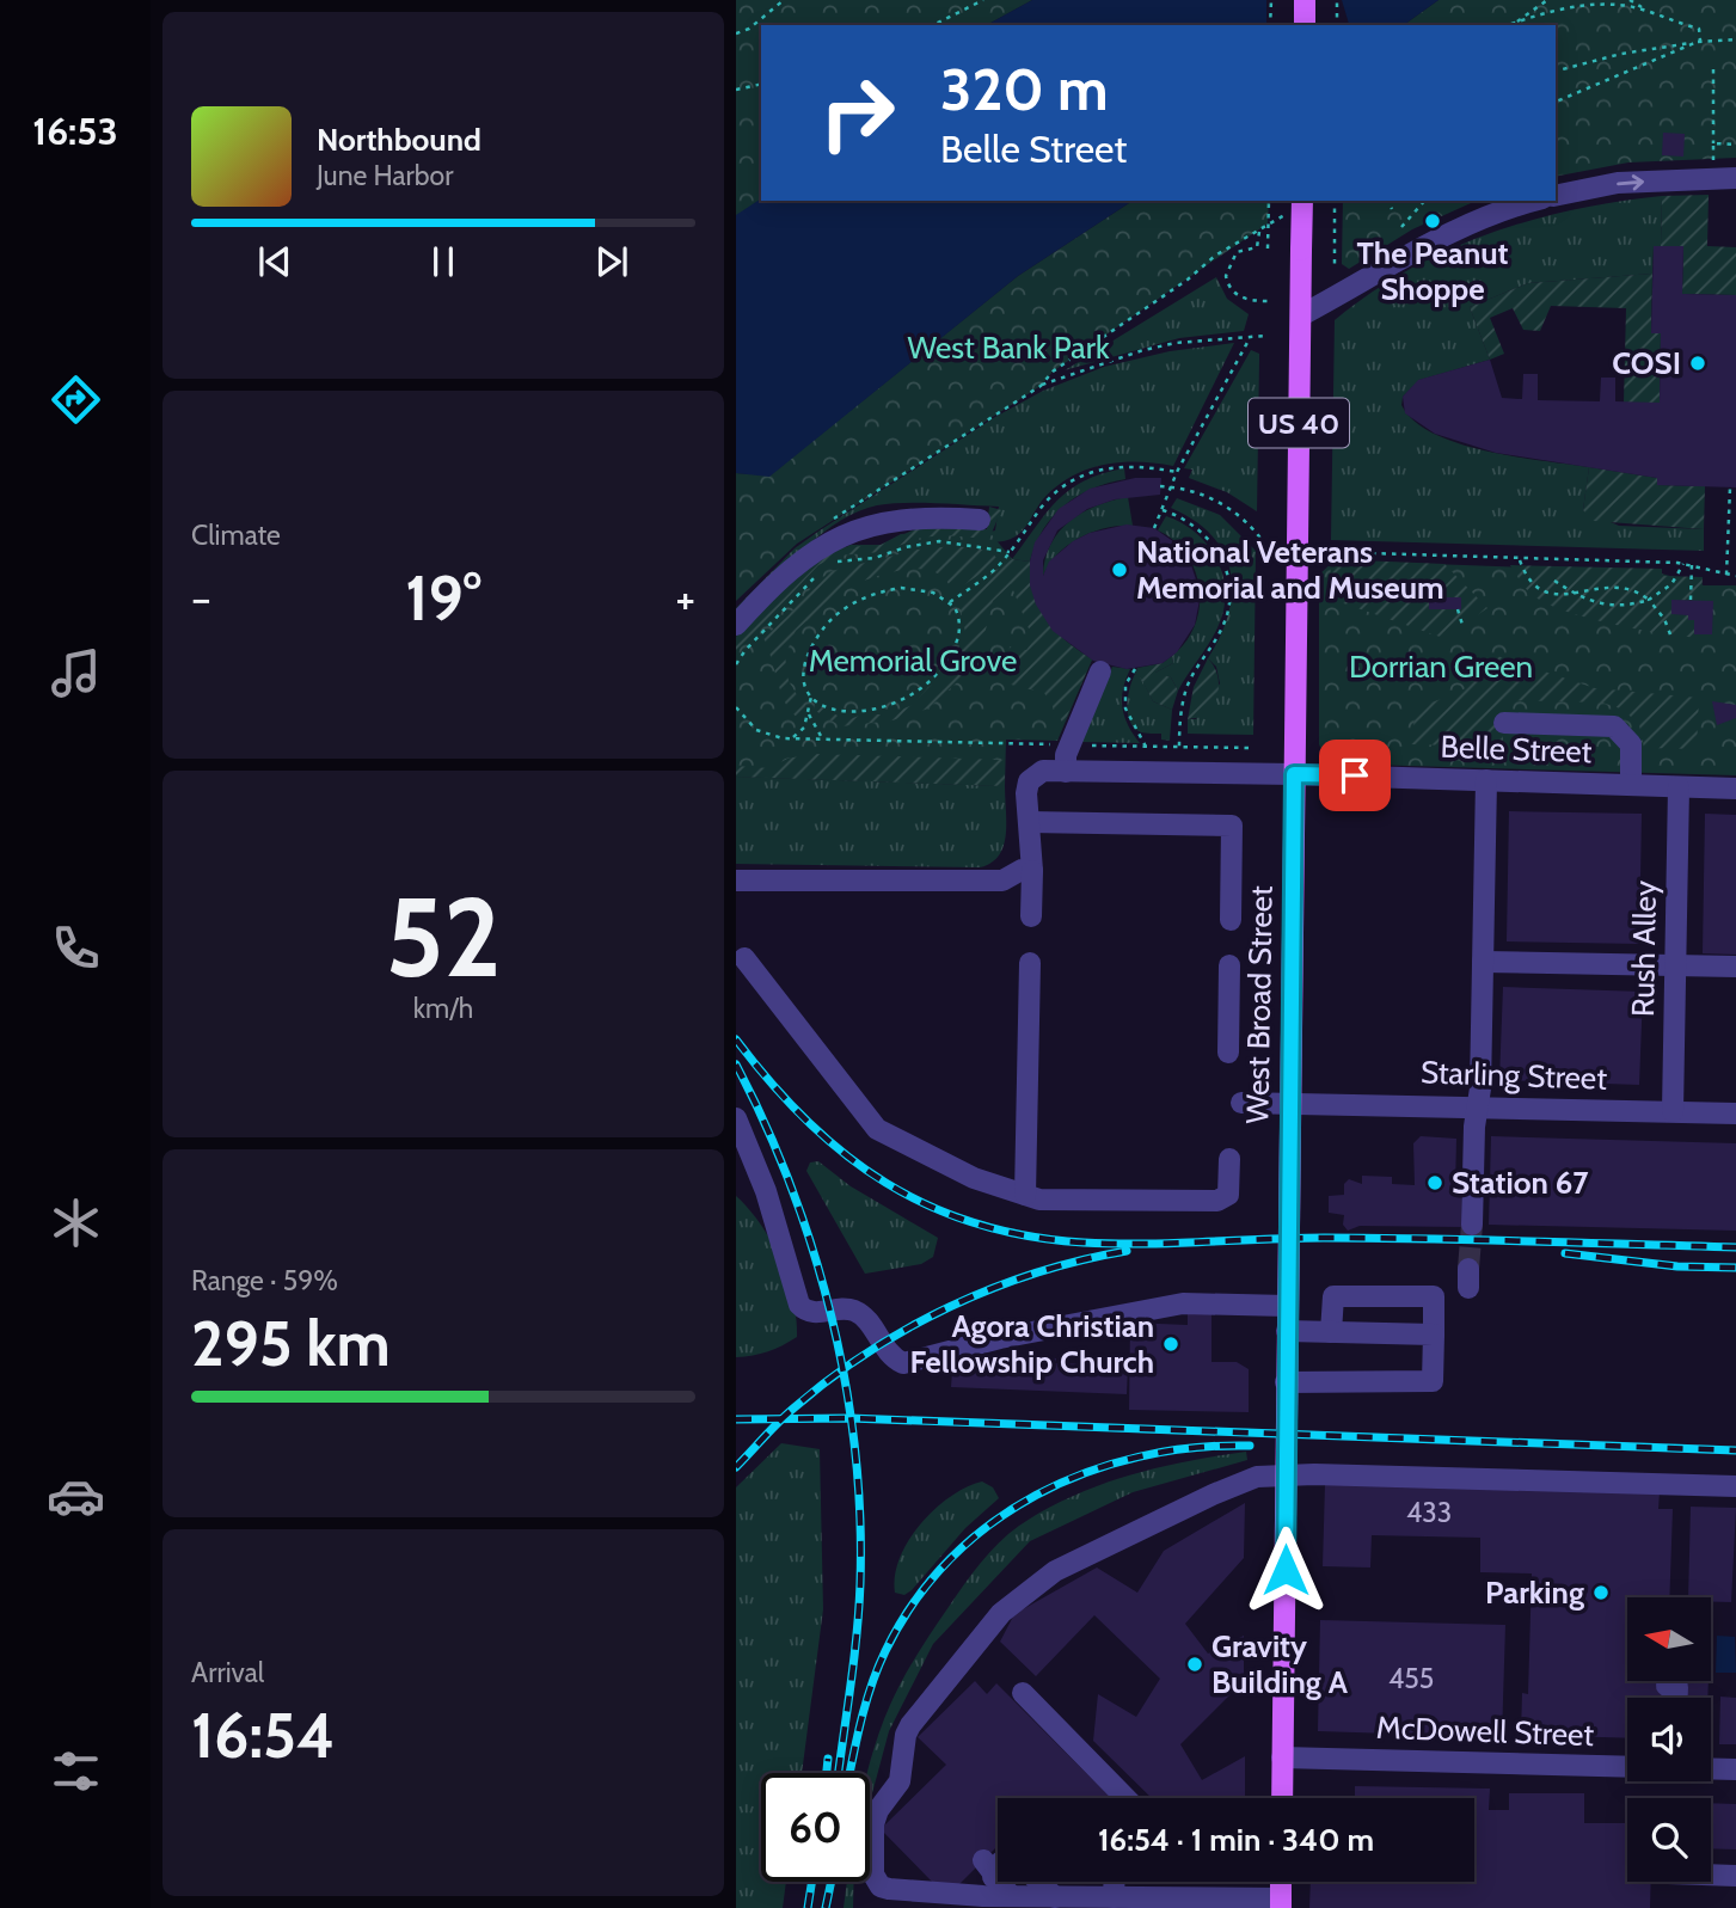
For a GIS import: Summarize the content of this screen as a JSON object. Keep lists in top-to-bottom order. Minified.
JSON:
{"streets":{"main road":["US 40","West Broad Street"],"street":["Belle Street","Rush Alley","Starling Street","McDowell Street"]},"crossings":[["Belle Street","Rush Alley"],["Belle Street","West Broad Street"],["Rush Alley","Starling Street"],["West Broad Street","Starling Street"],["West Broad Street","McDowell Street"]],"parks":["West Bank Park","Memorial Grove","Dorrian Green"],"places":["The Peanut Shoppe","COSI","National Veterans Memorial and Museum","Station 67","Agora Christian Fellowship Church","Parking","Gravity Building A"],"house_numbers":["433","455"],"north":"left","page":{"tabs":"16:53","turn":["320 m","Belle Street"],"song":["Northbound","June Harbor"],"tile":["Climate",["52","km/h"],["Range · 59%","295 km"],["Arrival","16:54"]],"heat":["−","19°","+"],"limit":"60","trip":"16:54 · 1 min · 340 m"}}
